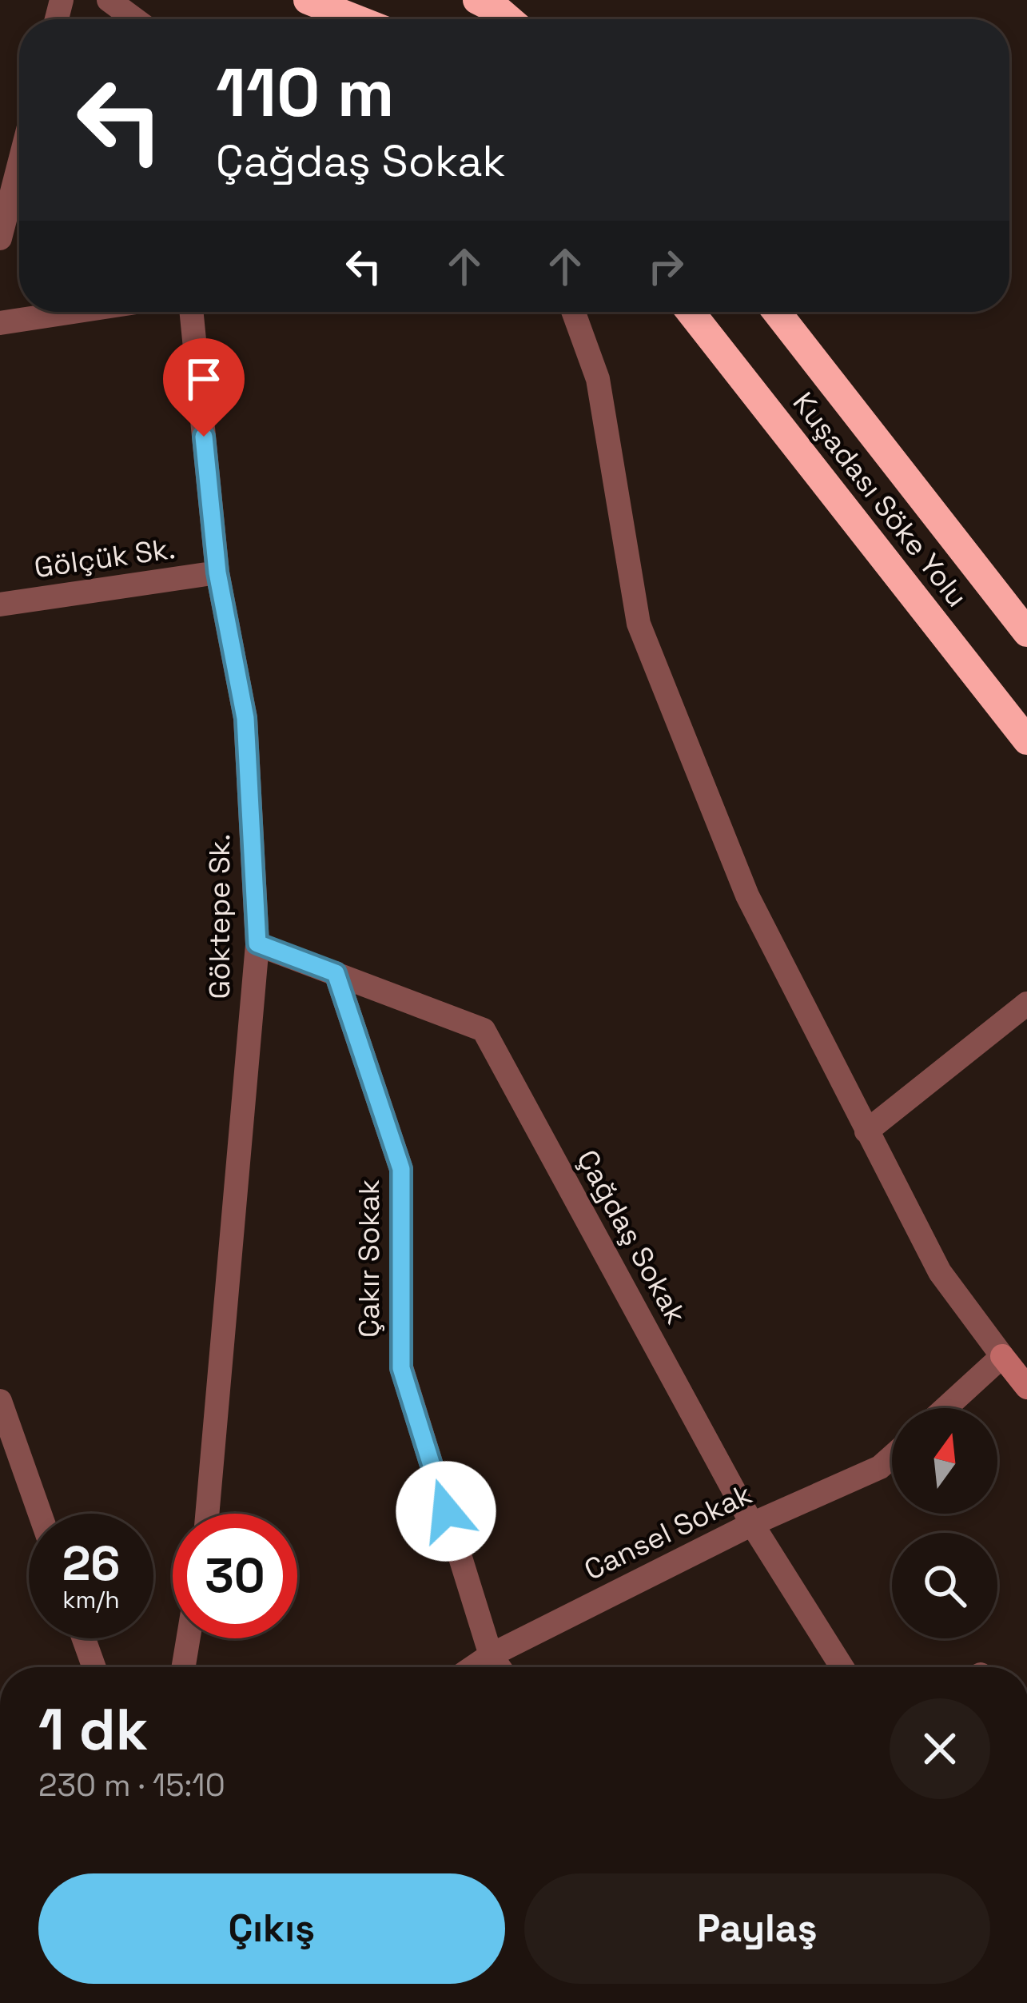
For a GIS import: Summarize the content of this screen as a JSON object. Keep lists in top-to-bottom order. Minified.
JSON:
{"streets":{"highway":["Kuşadası Söke Yolu"],"street":["Gölçük Sk.","Göktepe Sk.","Çağdaş Sokak","Çakır Sokak","Cansel Sokak"]},"crossings":[["Gölçük Sk.","Göktepe Sk."],["Göktepe Sk.","Çağdaş Sokak"],["Çağdaş Sokak","Çakır Sokak"],["Çağdaş Sokak","Cansel Sokak"],["Çakır Sokak","Cansel Sokak"]],"north":"top","page":{"turn":["110 m","Çağdaş Sokak"],"speed":"26 km/h","limit":"30","heading":["1 dk","230 m · 15:10"],"buttons":["Çıkış","Paylaş"]}}
